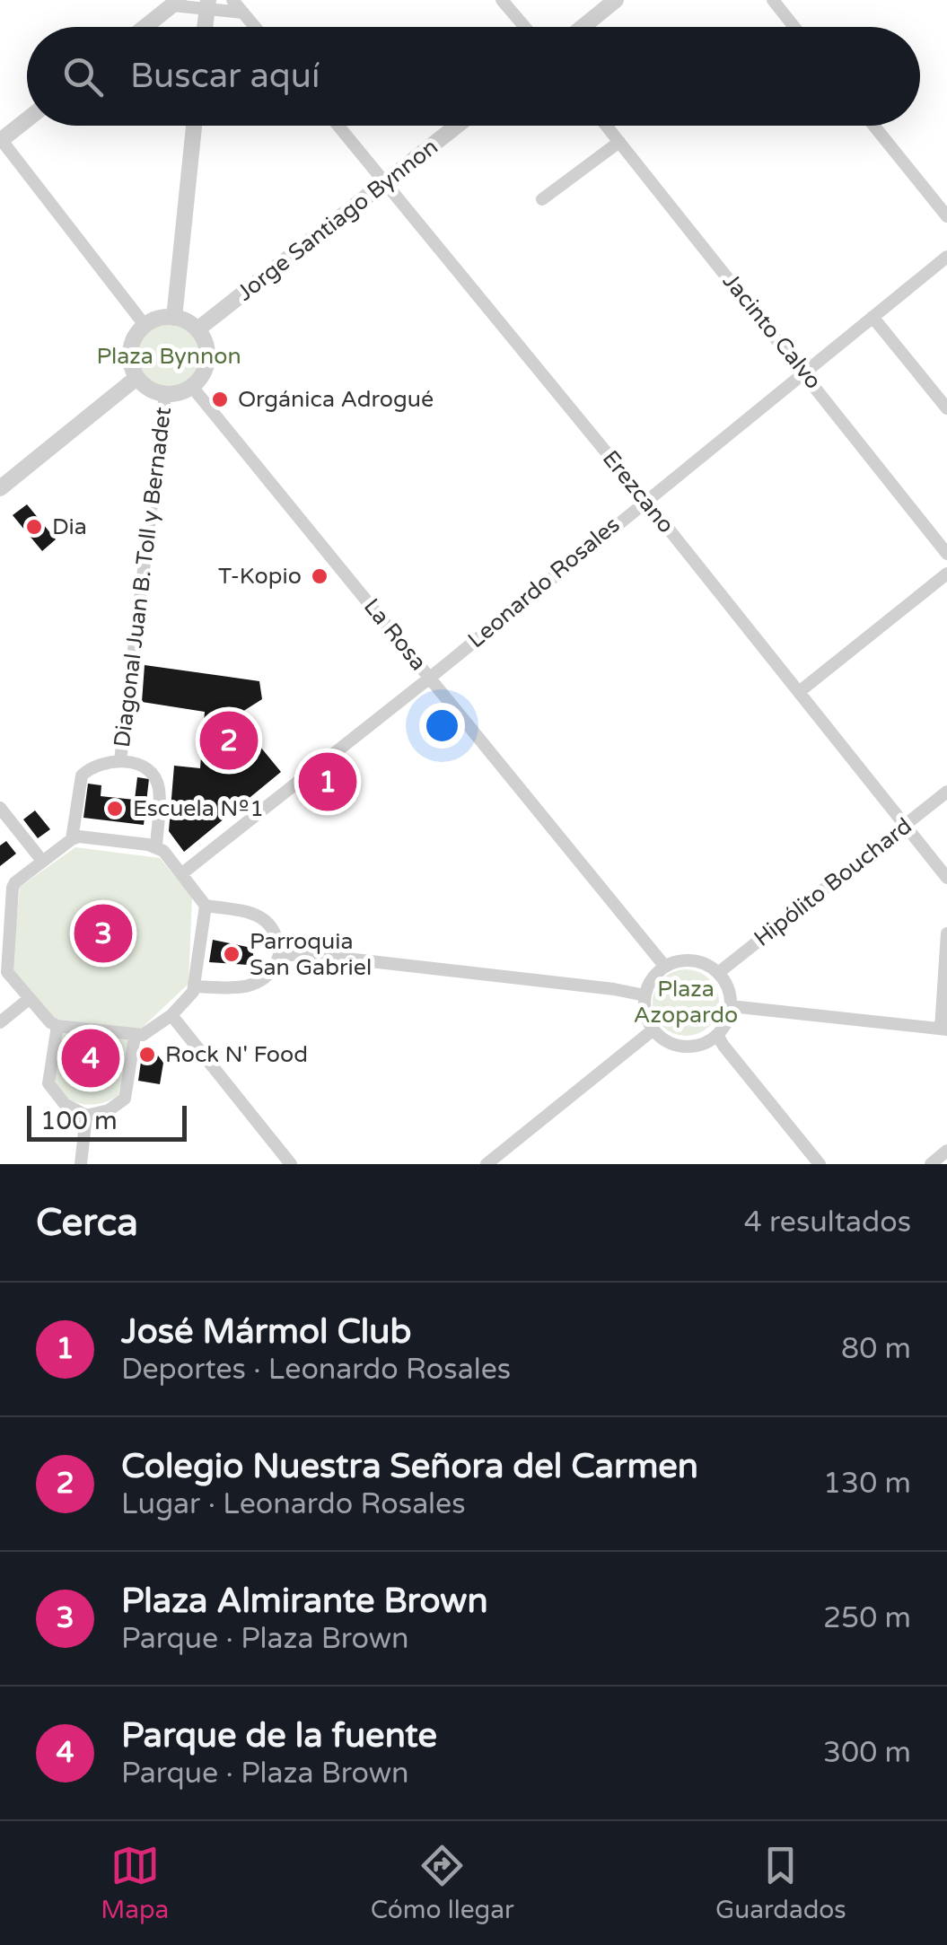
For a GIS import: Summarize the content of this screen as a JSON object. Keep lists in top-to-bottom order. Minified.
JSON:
{"streets":{"street":["Jorge Santiago Bynnon","Jacinto Calvo","Erezcano","Diagonal Juan B. Toll y Bernadet","Leonardo Rosales","La Rosa","Hipólito Bouchard"]},"crossings":[["Jorge Santiago Bynnon","Erezcano"],["Jorge Santiago Bynnon","Diagonal Juan B. Toll y Bernadet"],["Jorge Santiago Bynnon","La Rosa"],["Jacinto Calvo","Leonardo Rosales"],["Erezcano","Leonardo Rosales"],["Erezcano","Hipólito Bouchard"],["Diagonal Juan B. Toll y Bernadet","Leonardo Rosales"],["Diagonal Juan B. Toll y Bernadet","La Rosa"],["Leonardo Rosales","La Rosa"],["La Rosa","Hipólito Bouchard"]],"parks":["Plaza Bynnon","Plaza Azopardo"],"places":["Orgánica Adrogué","Dia","T-Kopio","Escuela Nº1","Parroquia San Gabriel","Rock N' Food"],"scale_bar":"100 m","page":{"search":"Buscar aquí","pins":["2","1","3","4"],"scale":"100 m","heading":["Cerca","4 resultados"],"list":[{"mark":"1","name":"José Mármol Club","note":"Deportes · Leonardo Rosales","value":"80 m"},{"mark":"2","name":"Colegio Nuestra Señora del Carmen","note":"Lugar · Leonardo Rosales","value":"130 m"},{"mark":"3","name":"Plaza Almirante Brown","note":"Parque · Plaza Brown","value":"250 m"},{"mark":"4","name":"Parque de la fuente","note":"Parque · Plaza Brown","value":"300 m"}],"nav":["Mapa","Cómo llegar","Guardados"]}}
